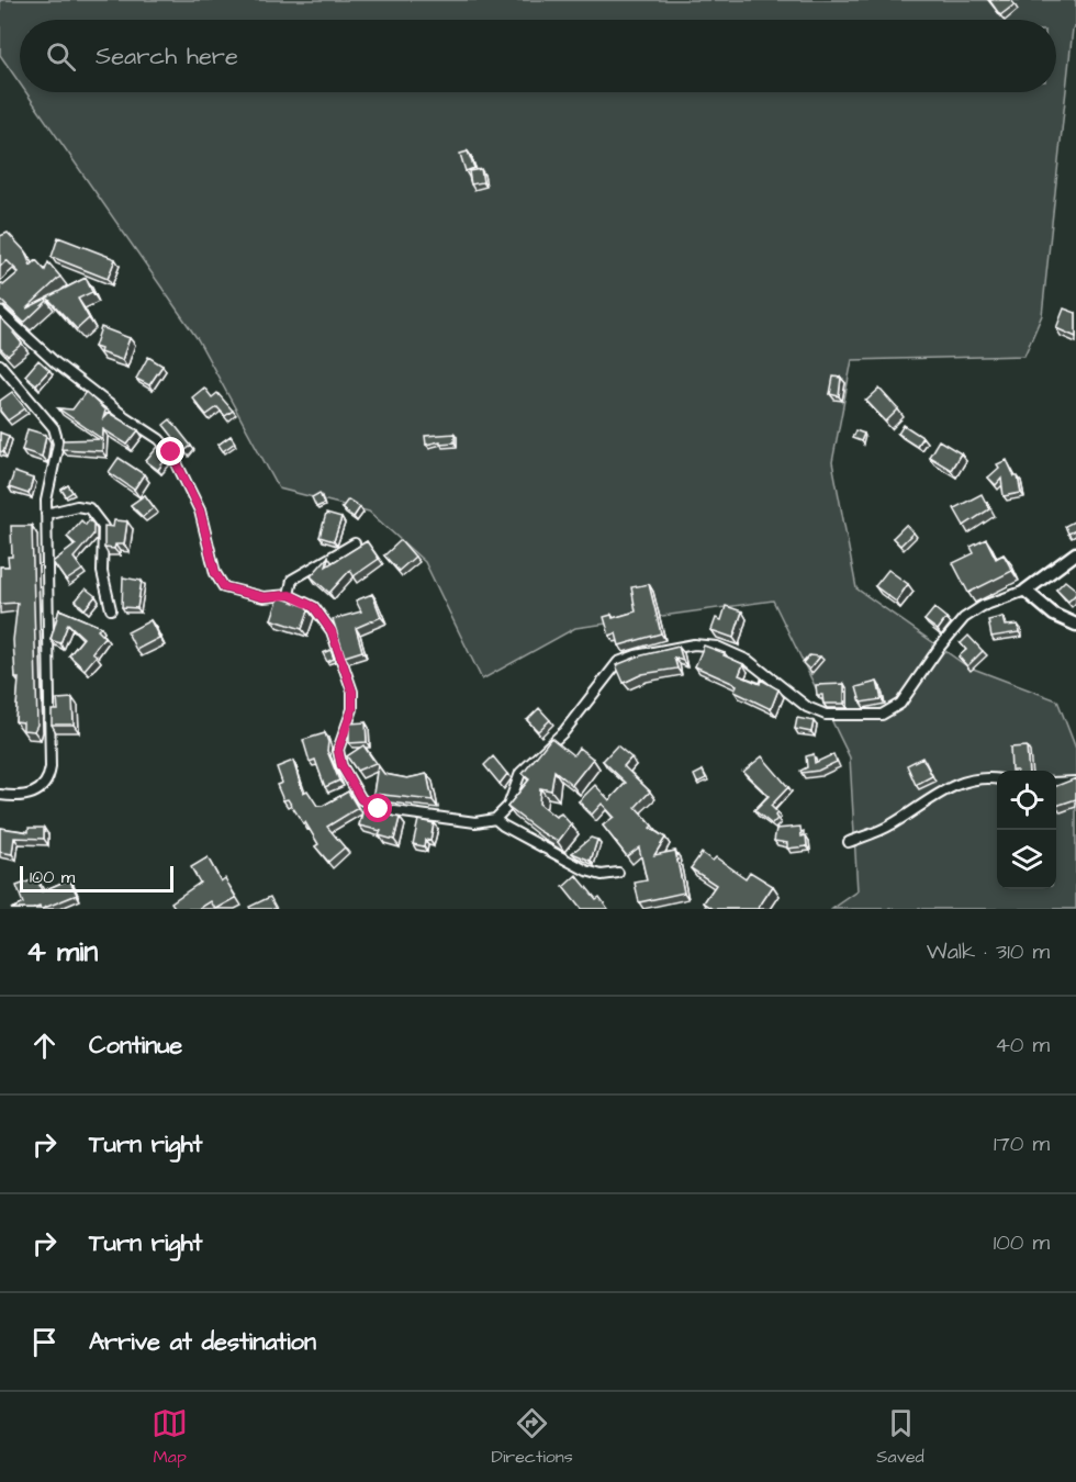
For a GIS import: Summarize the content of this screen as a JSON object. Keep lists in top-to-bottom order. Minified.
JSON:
{"scale_bar":"100 m","page":{"search":"Search here","scale":"100 m","heading":["4 min","Walk · 310 m"],"list":[["Continue","40 m"],["Turn right","170 m"],["Turn right","100 m"],"Arrive at destination"],"nav":["Map","Directions","Saved"]}}
